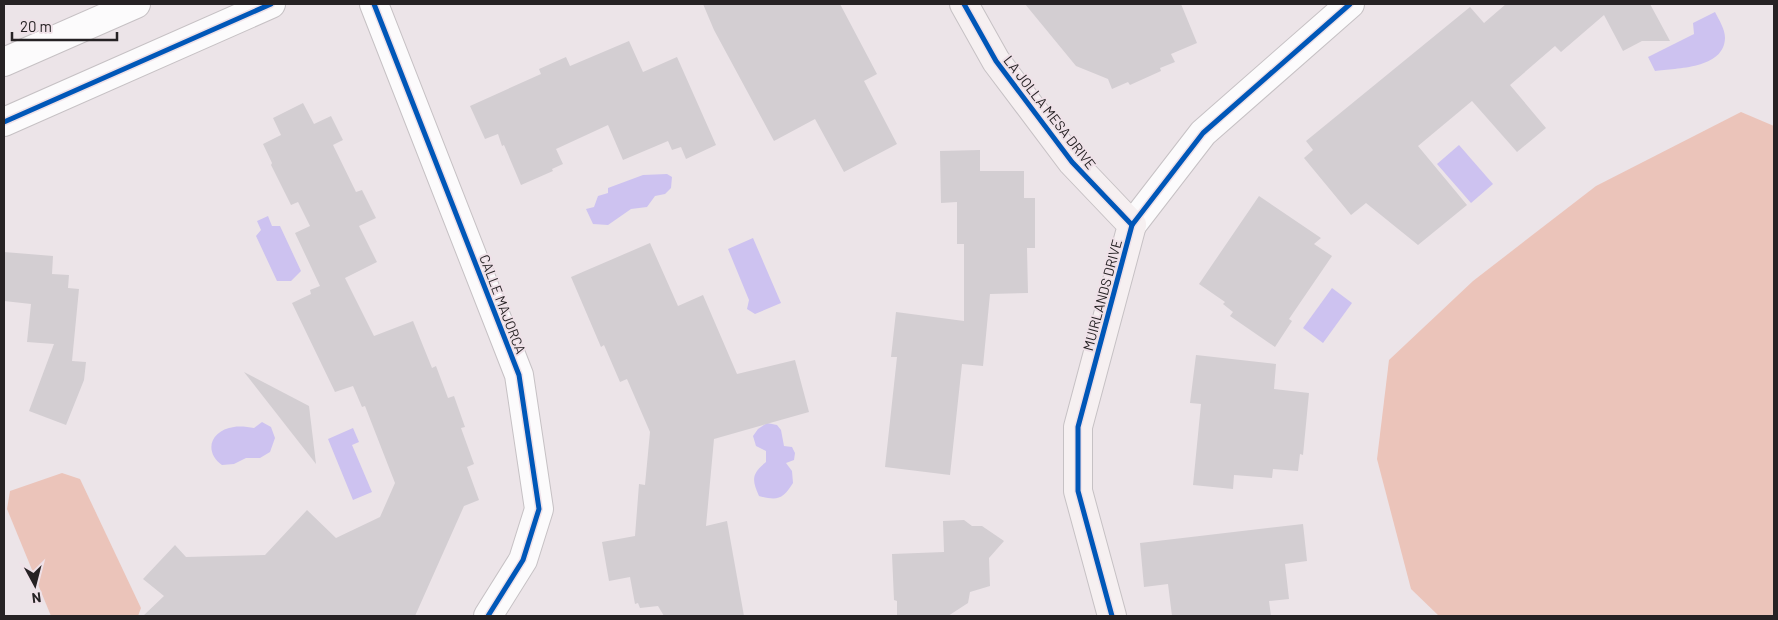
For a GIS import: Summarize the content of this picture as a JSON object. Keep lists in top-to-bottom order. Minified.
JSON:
{"streets":{"street":["LA JOLLA MESA DRIVE","MUIRLANDS DRIVE","CALLE MAJORCA"]},"crossings":[["LA JOLLA MESA DRIVE","MUIRLANDS DRIVE"]],"scale_bar":"20 m","north":"bottom"}
